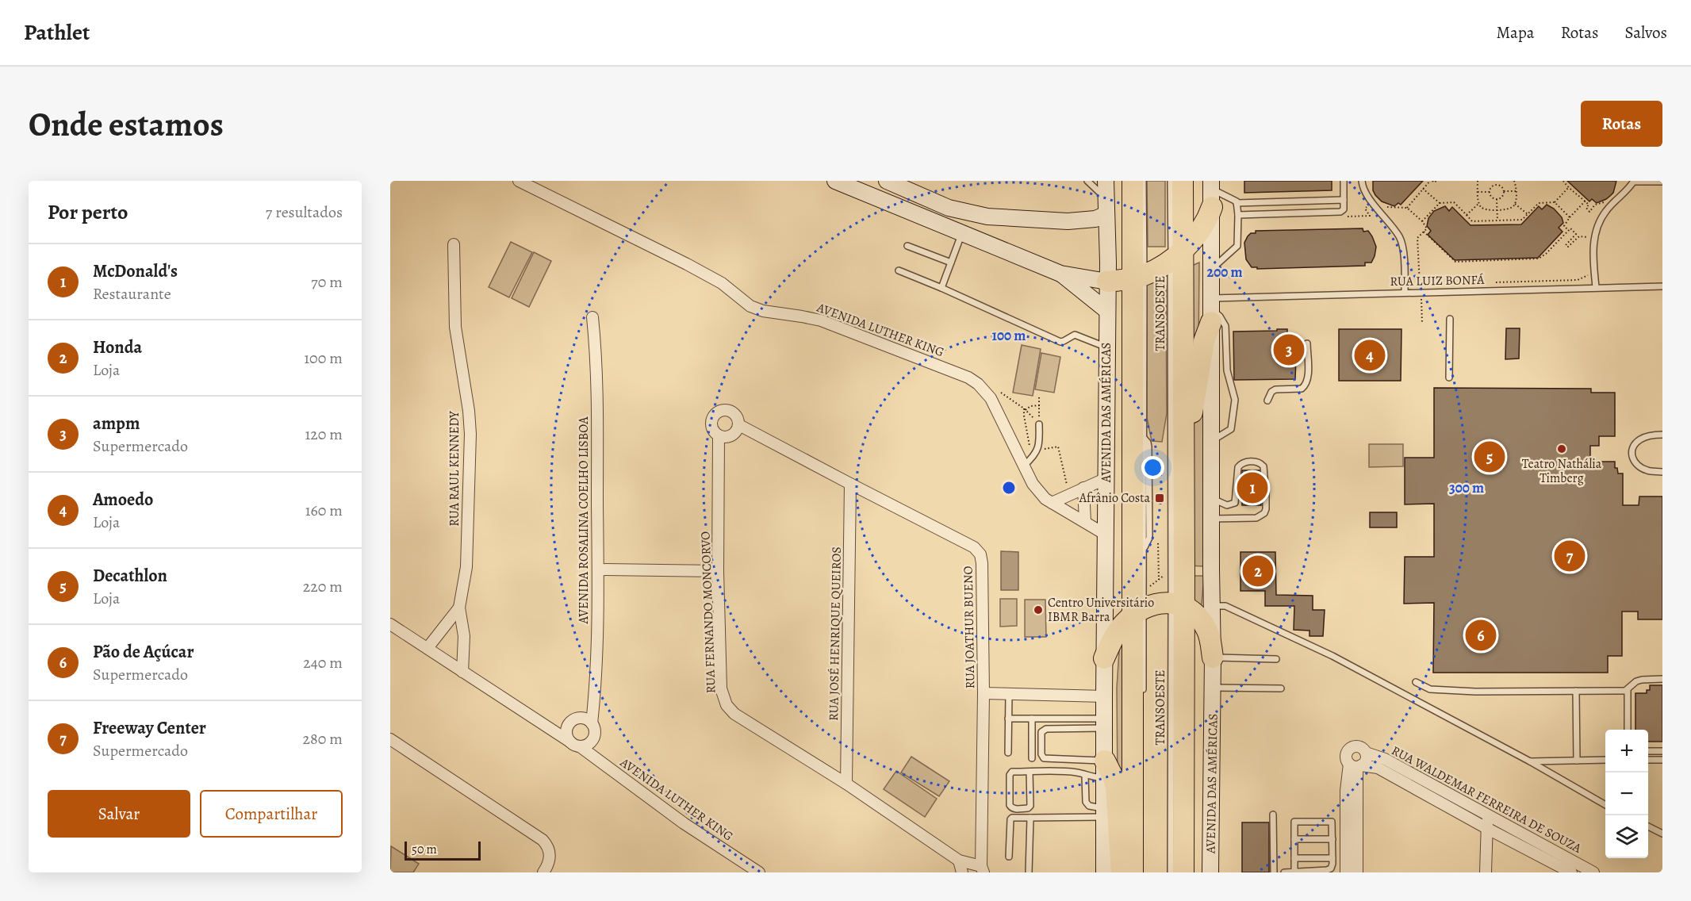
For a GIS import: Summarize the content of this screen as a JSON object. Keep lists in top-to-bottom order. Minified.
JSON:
{"streets":{"highway":["AVENIDA DAS AMÉRICAS"],"street":["AVENIDA LUTHER KING","RUA RAUL KENNEDY","AVENIDA ROSALINA COELHO LISBOA","RUA FERNANDO MONCORVO","RUA JOATHUR BUENO","RUA JOSÉ HENRIQUE QUEIROS","RUA WALDEMAR FERREIRA DE SOUZA"],"lane":["RUA LUIZ BONFÁ","TRANSOESTE"]},"crossings":[["RUA LUIZ BONFÁ","AVENIDA DAS AMÉRICAS"],["TRANSOESTE","AVENIDA DAS AMÉRICAS"],["AVENIDA LUTHER KING","AVENIDA DAS AMÉRICAS"],["AVENIDA LUTHER KING","RUA RAUL KENNEDY"],["AVENIDA LUTHER KING","AVENIDA ROSALINA COELHO LISBOA"],["RUA FERNANDO MONCORVO","RUA JOATHUR BUENO"],["RUA FERNANDO MONCORVO","RUA JOSÉ HENRIQUE QUEIROS"],["RUA JOATHUR BUENO","RUA JOSÉ HENRIQUE QUEIROS"]],"places":{"other":["Teatro Nathália Timberg","Centro Universitário IBMR Barra"],"transit":["Afrânio Costa"]},"scale_bar":"50 m","page":{"header":"Pathlet","nav":["Mapa","Rotas","Salvos"],"buttons":["Rotas",["Salvar","Compartilhar"]],"title":"Onde estamos","heading":["Por perto","7 resultados"],"list":[{"mark":"1","name":"McDonald's","note":"Restaurante","value":"70 m"},{"mark":"2","name":"Honda","note":"Loja","value":"100 m"},{"mark":"3","name":"ampm","note":"Supermercado","value":"120 m"},{"mark":"4","name":"Amoedo","note":"Loja","value":"160 m"},{"mark":"5","name":"Decathlon","note":"Loja","value":"220 m"},{"mark":"6","name":"Pão de Açúcar","note":"Supermercado","value":"240 m"},{"mark":"7","name":"Freeway Center","note":"Supermercado","value":"280 m"}],"pins":["3","4","5","1","7","2","6"],"map_buttons":["+","−"],"scale":"50 m"},"rings":["200 m","100 m","300 m"]}
